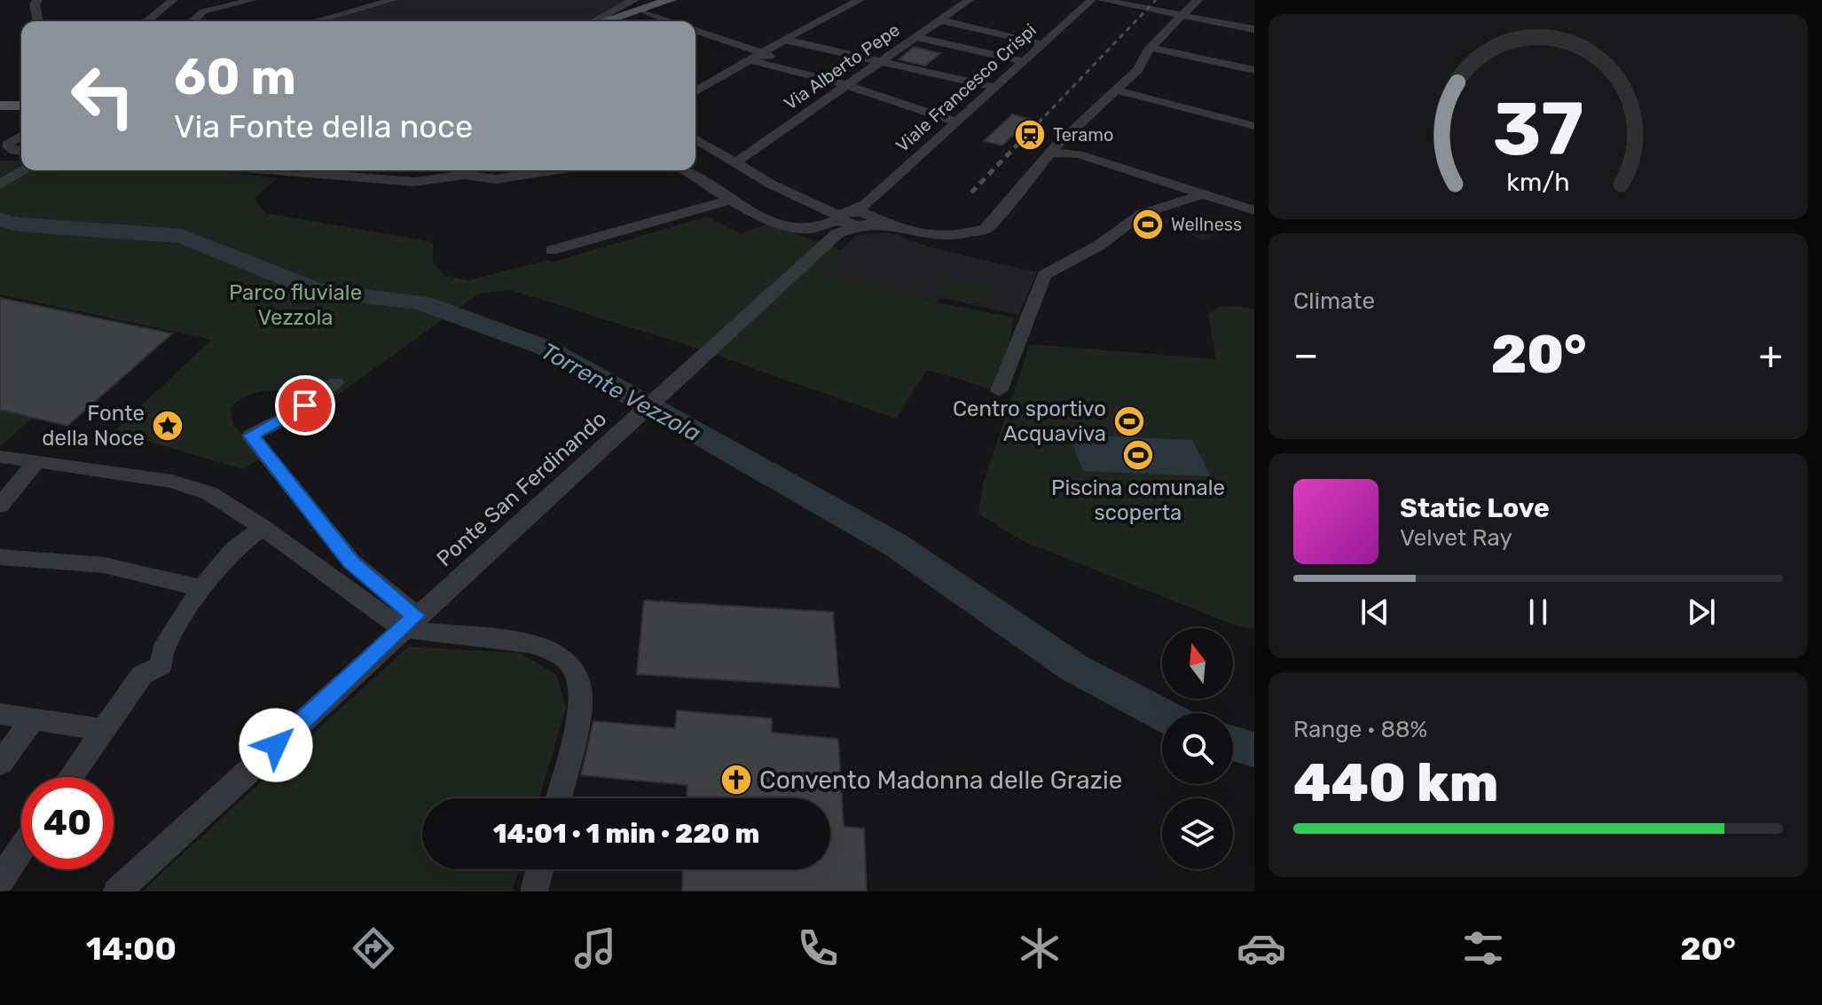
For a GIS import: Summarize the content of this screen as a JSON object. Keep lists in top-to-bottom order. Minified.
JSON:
{"streets":{"street":["Via Alberto Pepe","Viale Francesco Crispi","Ponte San Ferdinando"]},"crossings":[["Viale Francesco Crispi","Ponte San Ferdinando"]],"water":["Torrente Vezzola"],"parks":["Parco fluviale Vezzola"],"places":{"station":["Teramo"],"sports":["Wellness","Centro sportivo Acquaviva","Piscina comunale scoperta"],"place":["Fonte della Noce"],"church":["Convento Madonna delle Grazie"]},"north":"top","page":{"turn":["60 m","Via Fonte della noce"],"tile":["Climate",["Range · 88%","440 km"]],"heat":["−","20°","+"],"song":["Static Love","Velvet Ray"],"limit":"40","trip":"14:01 · 1 min · 220 m","tabs":["14:00","20°"],"gauge":["37","km/h"]}}
